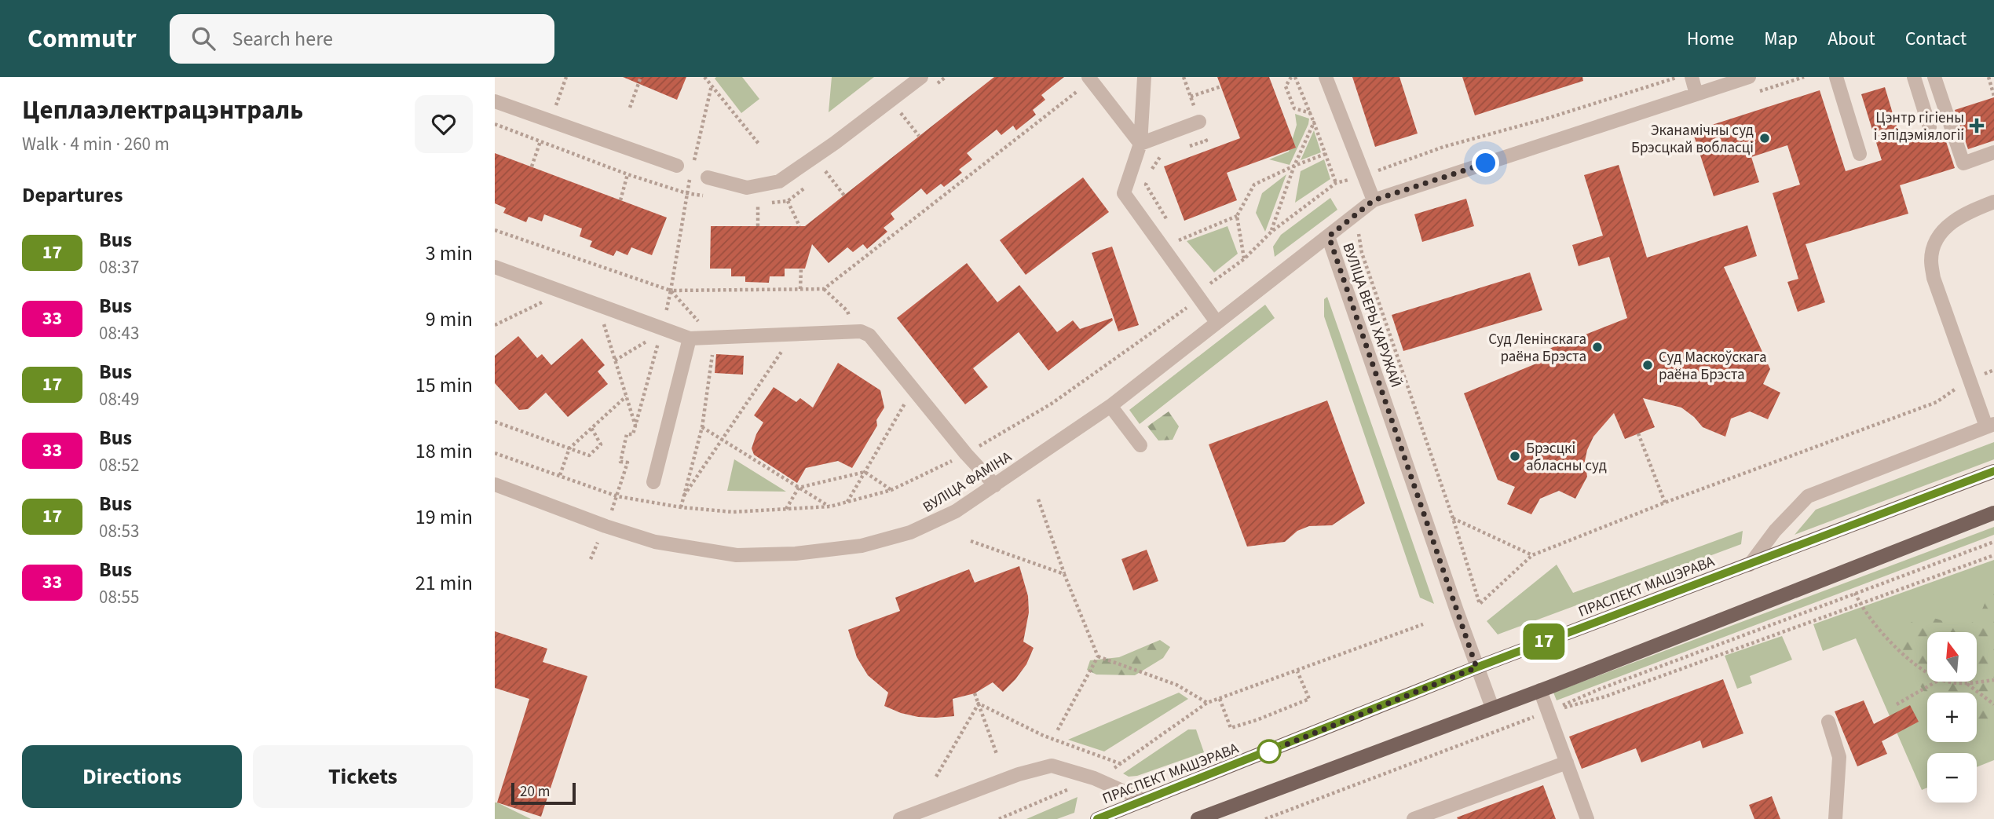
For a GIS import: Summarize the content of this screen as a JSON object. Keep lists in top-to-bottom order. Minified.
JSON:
{"streets":{"main road":["ПРАСПЕКТ МАШЭРАВА"],"street":["ВУЛІЦА ВЕРЫ ХАРУЖАЙ","ВУЛІЦА ФАМІНА"]},"crossings":[["ВУЛІЦА ВЕРЫ ХАРУЖАЙ","ВУЛІЦА ФАМІНА"],["ВУЛІЦА ВЕРЫ ХАРУЖАЙ","ПРАСПЕКТ МАШЭРАВА"]],"places":{"health":["Цэнтр гігіены і эпідэміялогіі"],"other":["Эканамічны суд Брэсцкай вобласці","Суд Ленінскага раёна Брэста","Суд Маскоўскага раёна Брэста","Брэсцкі абласны суд"]},"lines":["bus line 17"],"scale_bar":"20 m","north":"top","page":{"header":"Commutr","search":"Search here","nav":["Home","Map","About","Contact"],"heading":[["Цеплаэлектрацэнтраль","Walk · 4 min · 260 m"],"Departures"],"on_map":"17","list":[{"mark":"17","name":"Bus","note":"08:37","value":"3 min"},{"mark":"33","name":"Bus","note":"08:43","value":"9 min"},{"mark":"17","name":"Bus","note":"08:49","value":"15 min"},{"mark":"33","name":"Bus","note":"08:52","value":"18 min"},{"mark":"17","name":"Bus","note":"08:53","value":"19 min"},{"mark":"33","name":"Bus","note":"08:55","value":"21 min"}],"map_buttons":["+","−"],"buttons":["Directions","Tickets"],"scale":"20 m"}}
